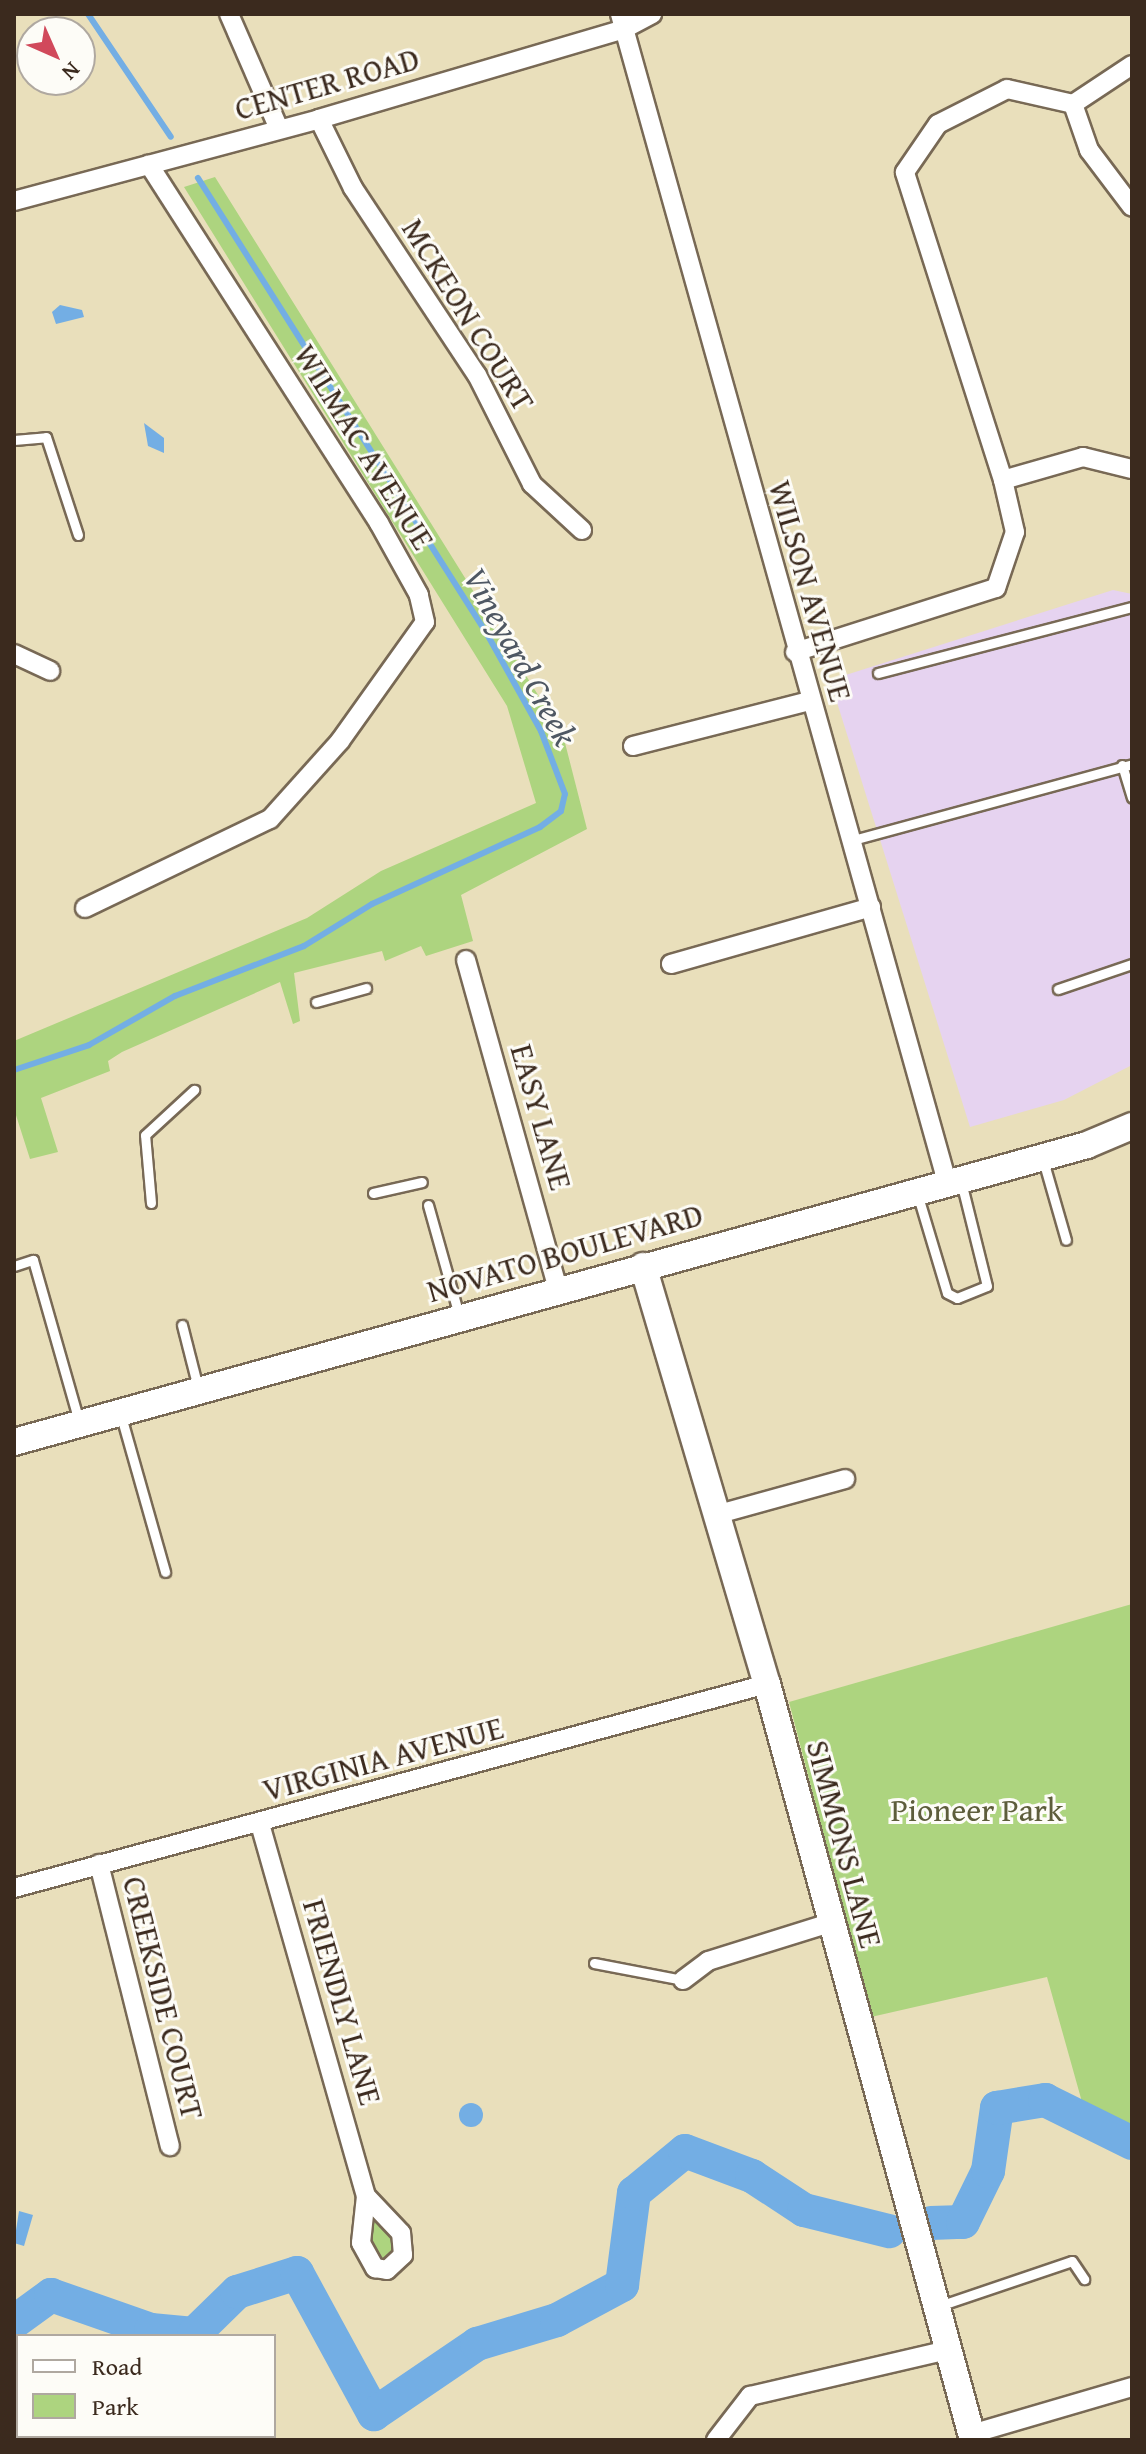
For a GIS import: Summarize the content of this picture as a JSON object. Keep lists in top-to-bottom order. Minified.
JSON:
{"streets":{"street":["CENTER ROAD","MCKEON COURT","WILMAC AVENUE","WILSON AVENUE","EASY LANE","NOVATO BOULEVARD","VIRGINIA AVENUE","SIMMONS LANE","CREEKSIDE COURT","FRIENDLY LANE"]},"crossings":[["CENTER ROAD","MCKEON COURT"],["CENTER ROAD","WILMAC AVENUE"],["CENTER ROAD","WILSON AVENUE"],["WILSON AVENUE","NOVATO BOULEVARD"],["EASY LANE","NOVATO BOULEVARD"],["NOVATO BOULEVARD","SIMMONS LANE"],["VIRGINIA AVENUE","SIMMONS LANE"],["VIRGINIA AVENUE","CREEKSIDE COURT"],["VIRGINIA AVENUE","FRIENDLY LANE"]],"water":["Vineyard Creek"],"parks":["Pioneer Park"],"legend":["Road","Park"],"north":"bottom right"}
